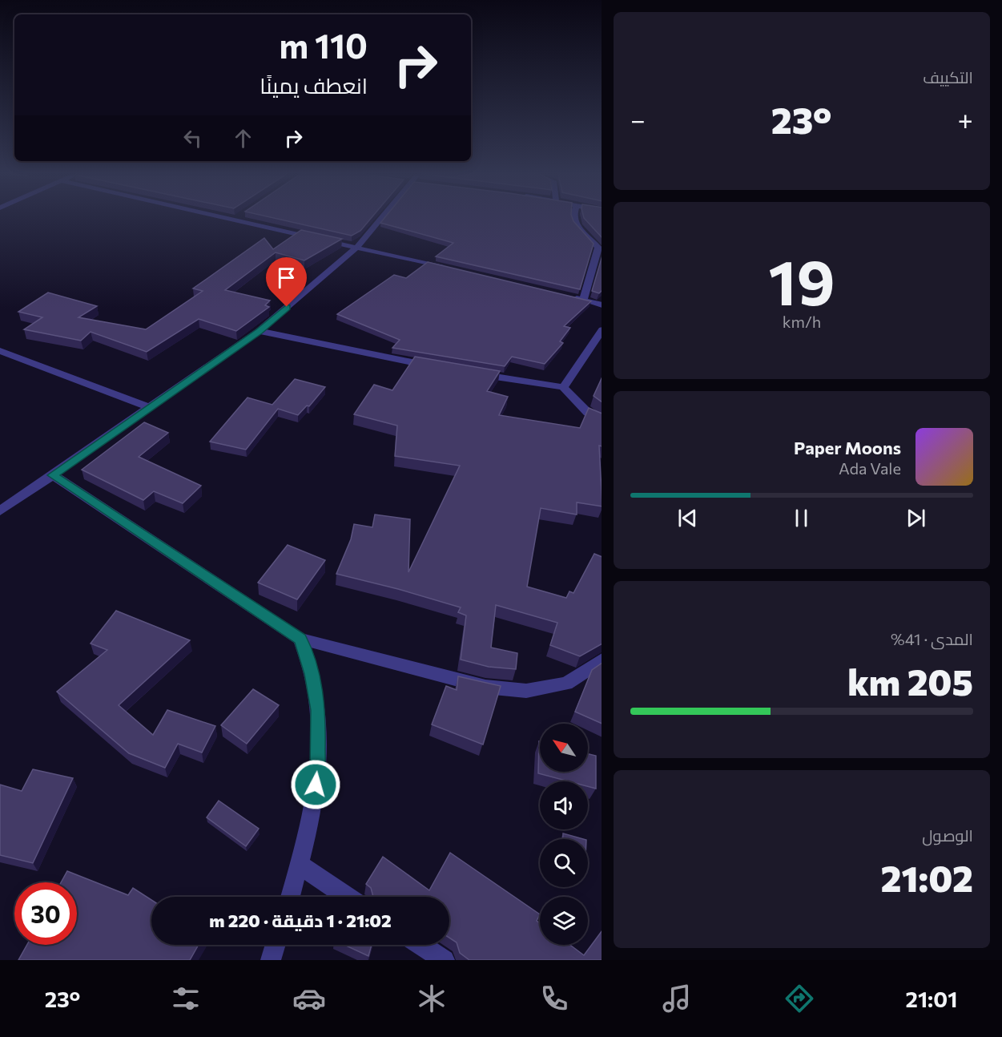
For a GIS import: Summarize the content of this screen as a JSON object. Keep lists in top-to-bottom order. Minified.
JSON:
{"north":"top left","page":{"tile":["التكييف",["19","km/h"],["المدى · 41%","205 km"],["الوصول","21:02"]],"turn":["110 m","انعطف يمينًا"],"heat":["−","23°","+"],"song":["Paper Moons","Ada Vale"],"limit":"30","trip":"21:02 · 1 دقيقة · 220 m","tabs":["21:01","23°"]}}
